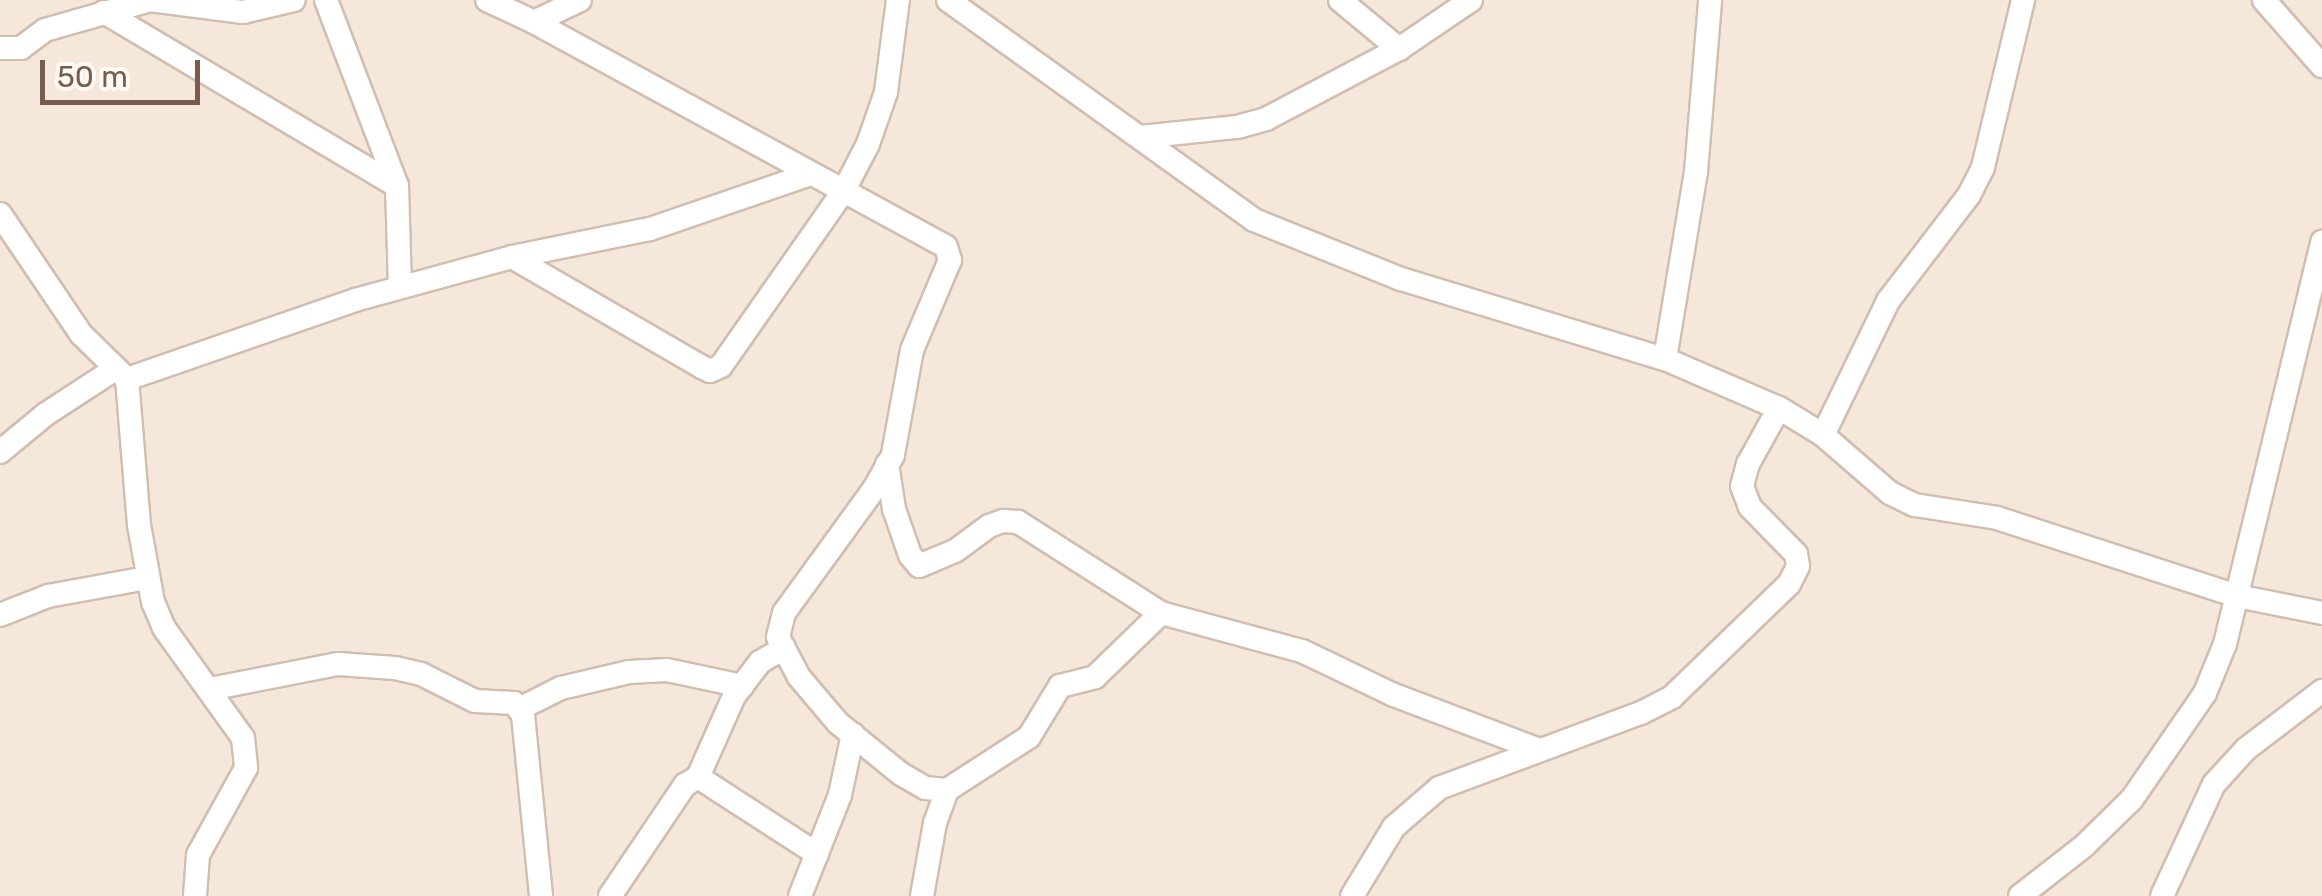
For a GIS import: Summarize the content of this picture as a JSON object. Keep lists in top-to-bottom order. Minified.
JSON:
{"scale_bar":"50 m"}
